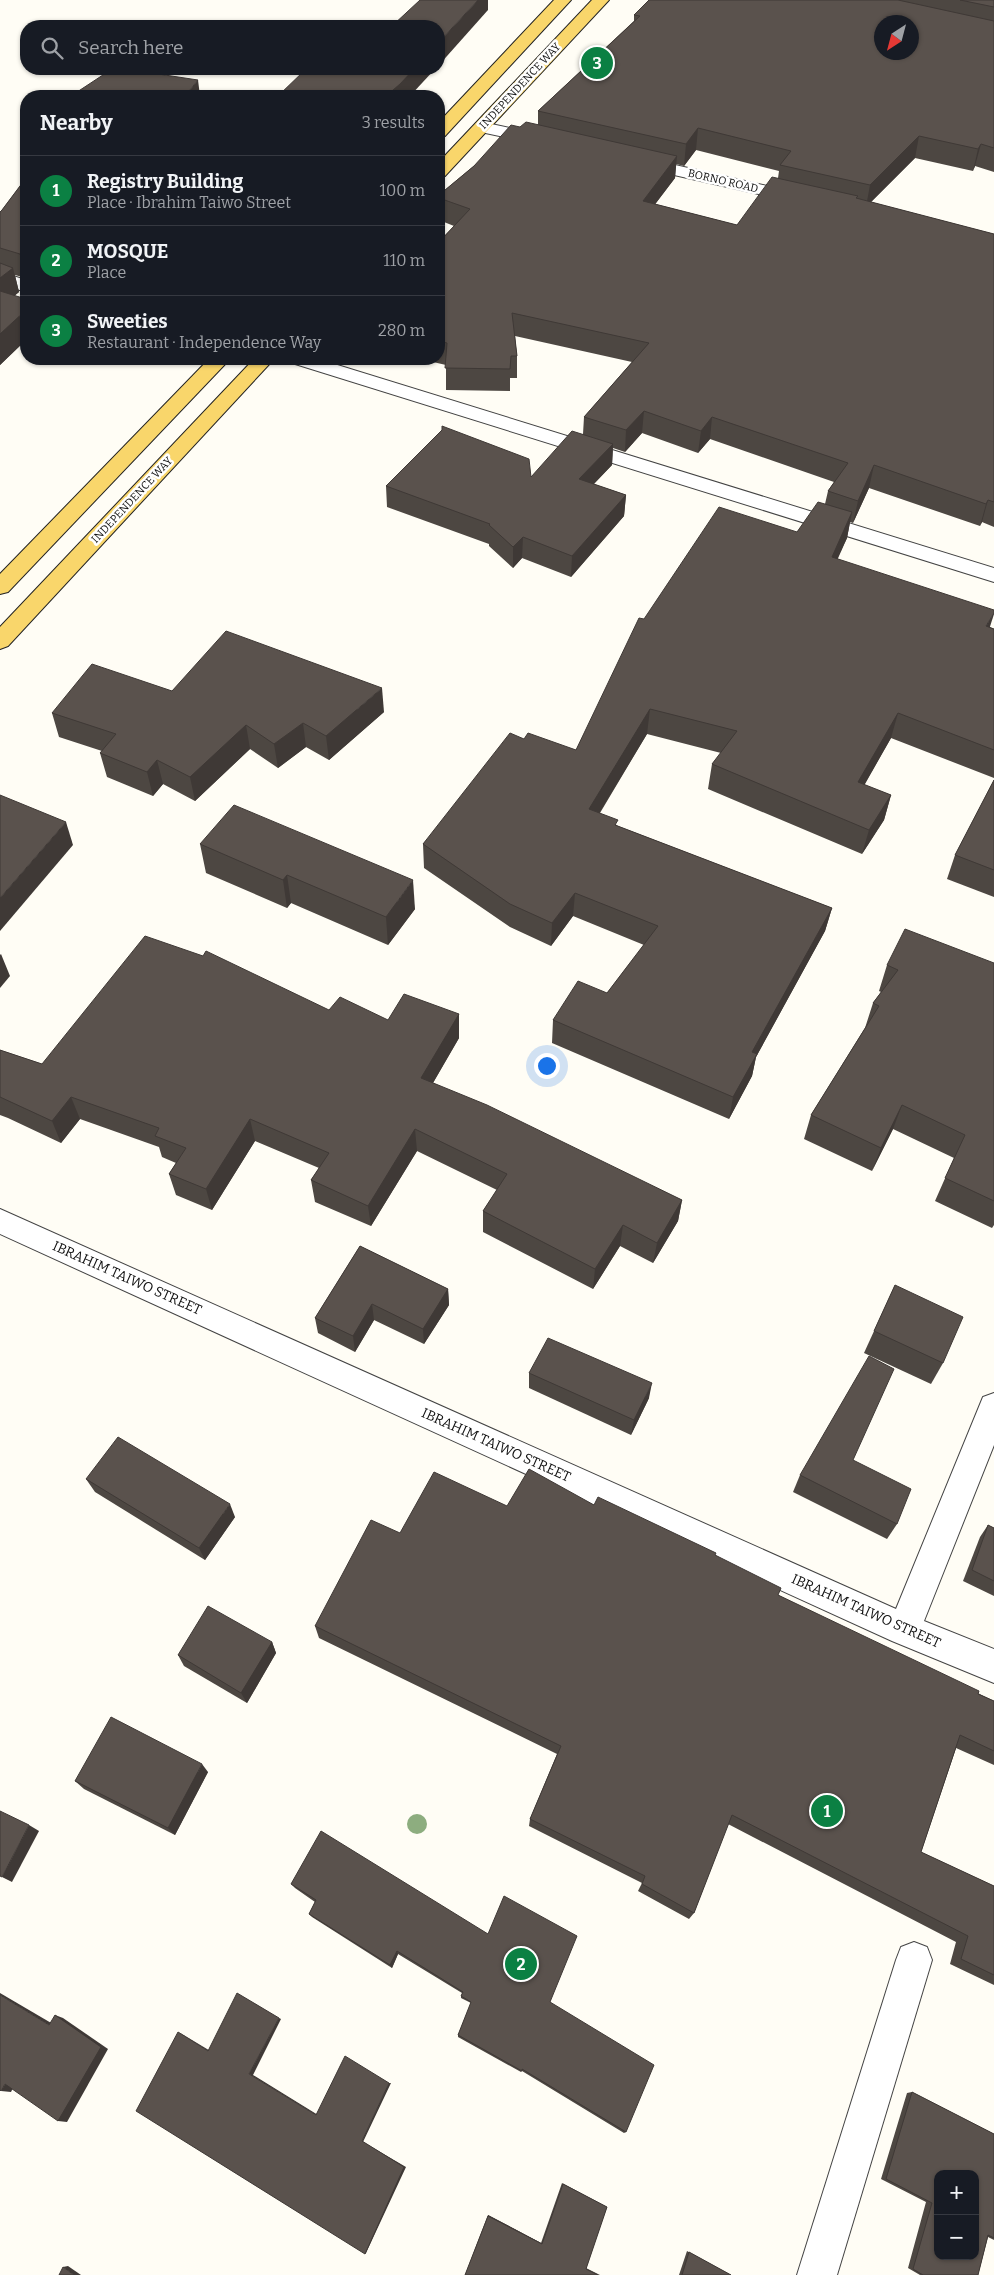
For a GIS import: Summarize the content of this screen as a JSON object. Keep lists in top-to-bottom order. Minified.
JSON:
{"streets":{"main road":["INDEPENDENCE WAY"],"street":["BORNO ROAD","IBRAHIM TAIWO STREET"]},"north":"bottom left","page":{"search":"Search here","pins":["3","1","2"],"heading":["Nearby","3 results"],"list":[{"mark":"1","name":"Registry Building","note":"Place · Ibrahim Taiwo Street","value":"100 m"},{"mark":"2","name":"MOSQUE","note":"Place","value":"110 m"},{"mark":"3","name":"Sweeties","note":"Restaurant · Independence Way","value":"280 m"}],"map_buttons":["+","−"]}}
